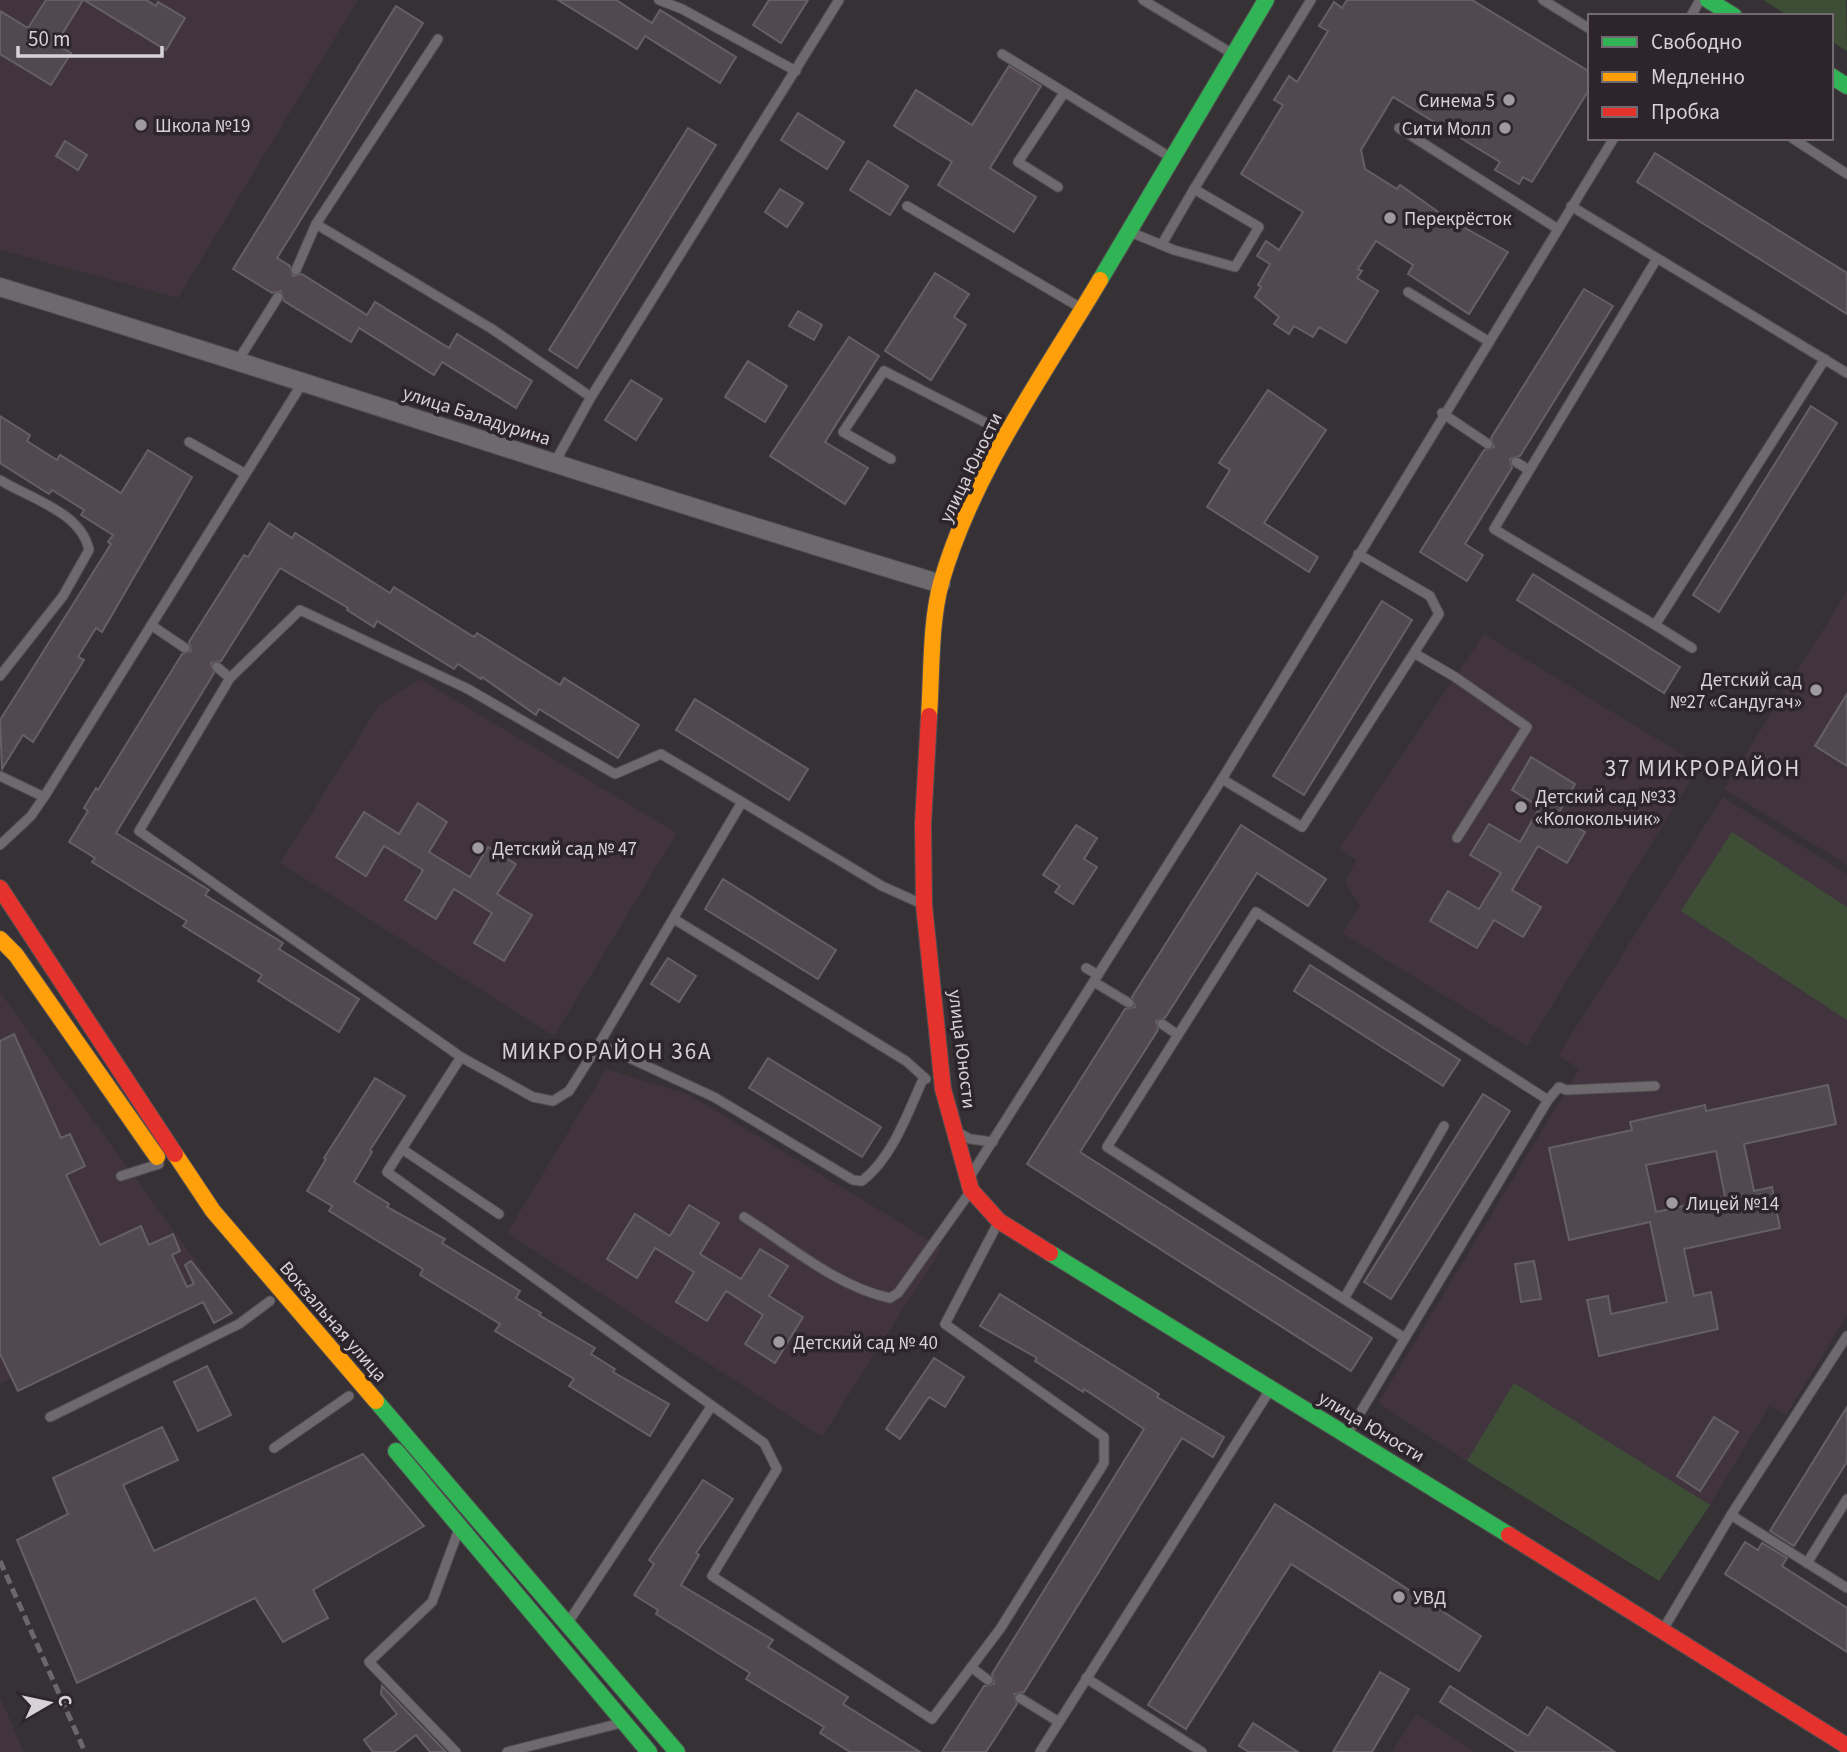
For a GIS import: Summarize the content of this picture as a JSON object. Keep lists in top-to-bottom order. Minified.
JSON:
{"streets":{"street":["улица Баладурина","улица Юности","Вокзальная улица"]},"crossings":[["улица Баладурина","улица Юности"]],"districts":["37 МИКРОРАЙОН","МИКРОРАЙОН 36А"],"places":["Синема 5","Школа №19","Сити Молл","Перекрёсток","Детский сад №27 «Сандугач»","Детский сад №33 «Колокольчик»","Детский сад № 47","Лицей №14","Детский сад № 40","УВД"],"legend":["Свободно","Медленно","Пробка"],"scale_bar":"50 m","north":"right"}
